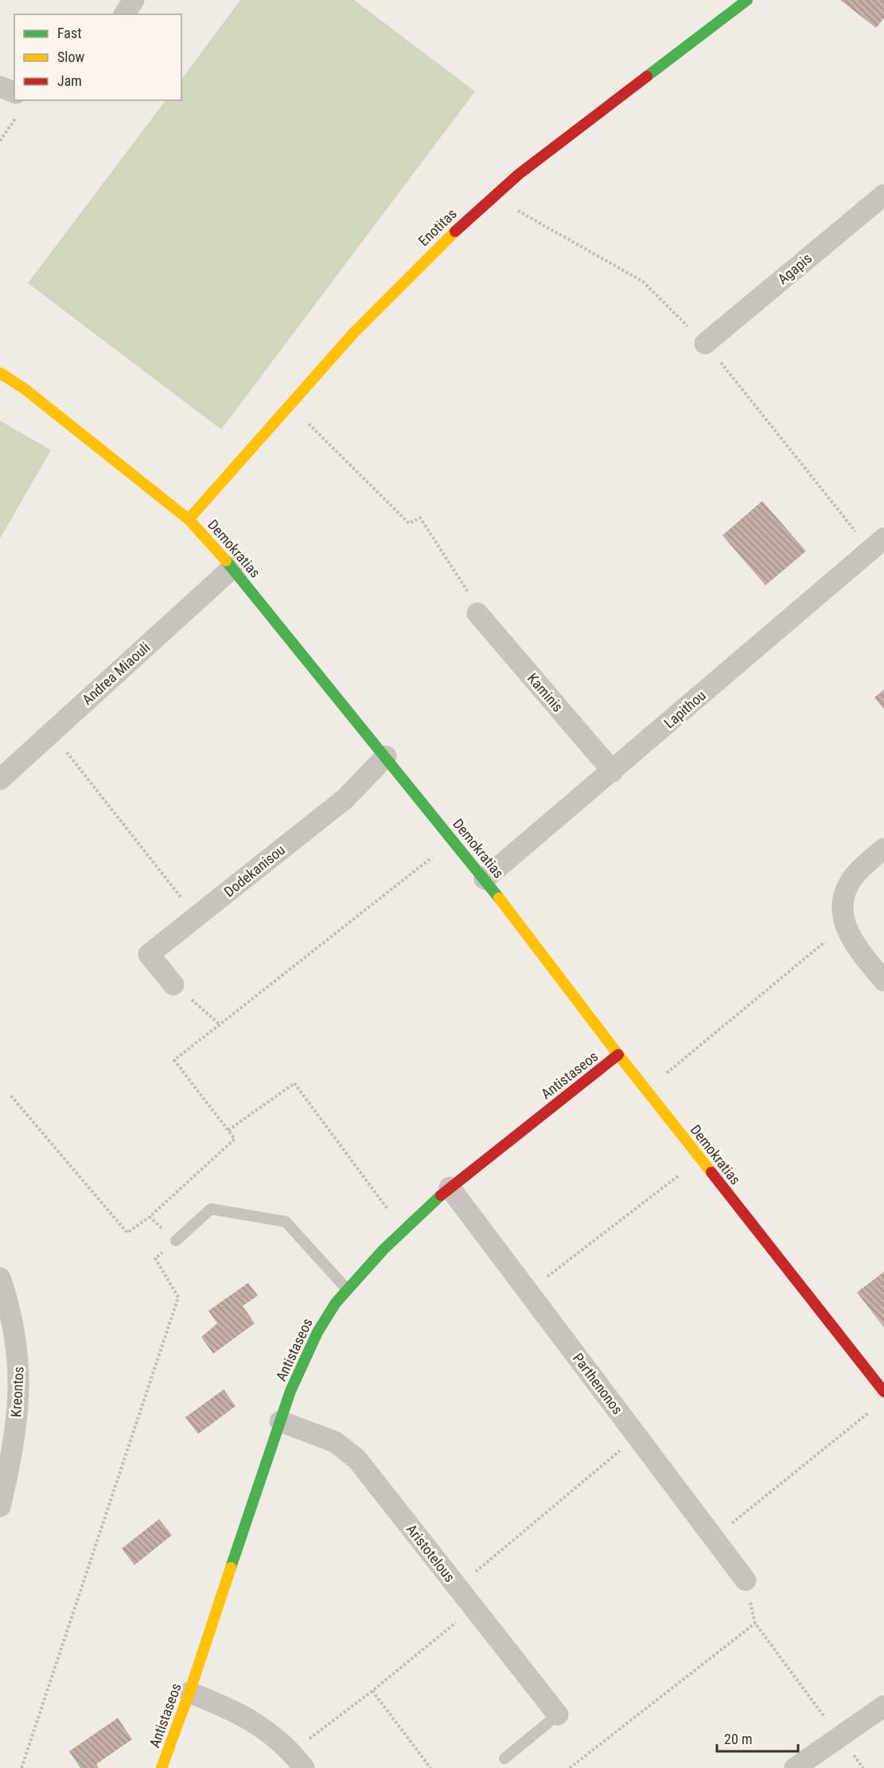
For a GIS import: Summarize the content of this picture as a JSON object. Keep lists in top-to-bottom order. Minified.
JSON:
{"streets":{"street":["Enotitas","Agapis","Demokratias","Andrea Miaouli","Kaminis","Lapithou","Dodekanisou","Antistaseos","Parthenonos","Kreontos","Aristotelous"]},"crossings":[["Enotitas","Demokratias"],["Demokratias","Andrea Miaouli"],["Demokratias","Lapithou"],["Demokratias","Dodekanisou"],["Demokratias","Antistaseos"],["Kaminis","Lapithou"],["Antistaseos","Parthenonos"],["Antistaseos","Aristotelous"]],"legend":["Fast","Slow","Jam"],"scale_bar":"20 m"}
